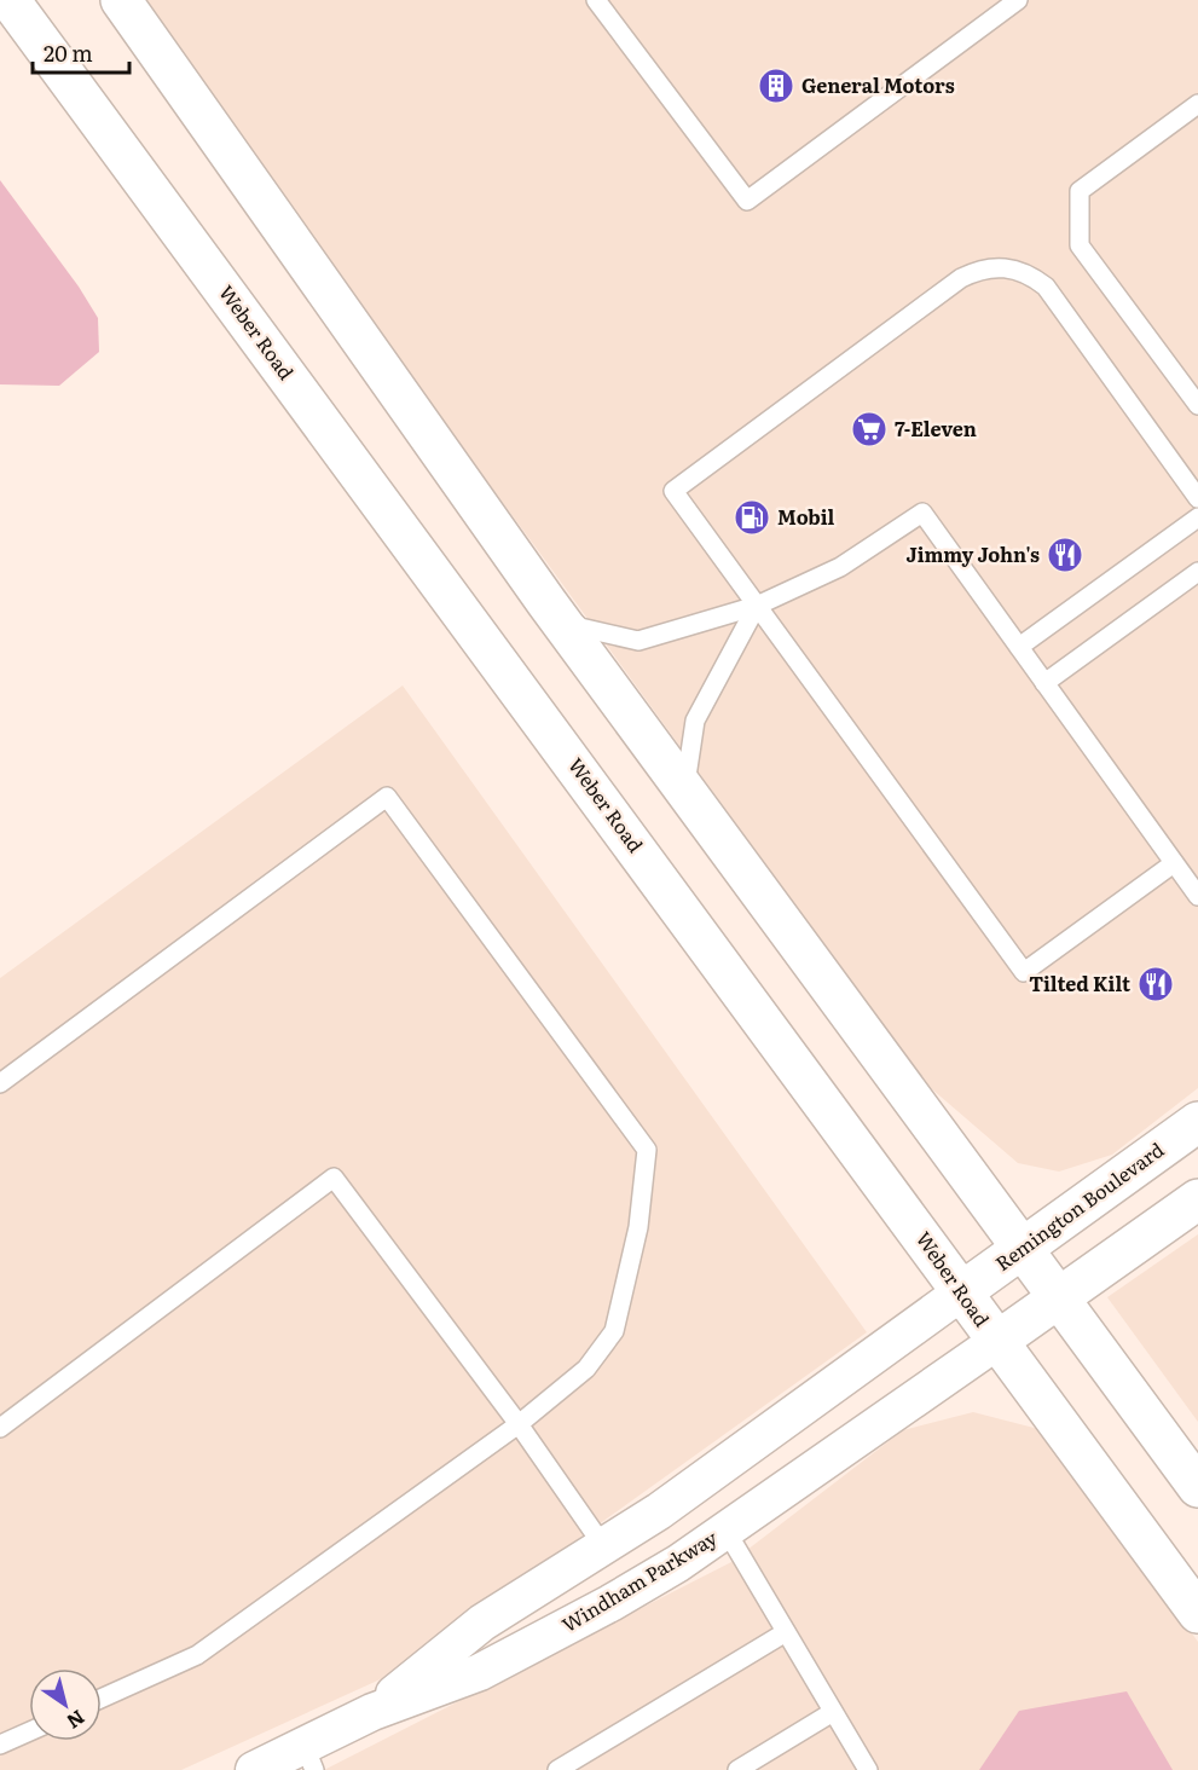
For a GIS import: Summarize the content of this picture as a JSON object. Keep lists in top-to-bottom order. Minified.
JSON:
{"streets":{"main road":["Weber Road","Remington Boulevard"],"street":["Windham Parkway"]},"crossings":[["Weber Road","Remington Boulevard"],["Weber Road","Windham Parkway"]],"places":{"building":["General Motors"],"supermarket":["7-Eleven"],"fuel station":["Mobil"],"restaurant":["Jimmy John's","Tilted Kilt"]},"scale_bar":"20 m","north":"bottom right"}
